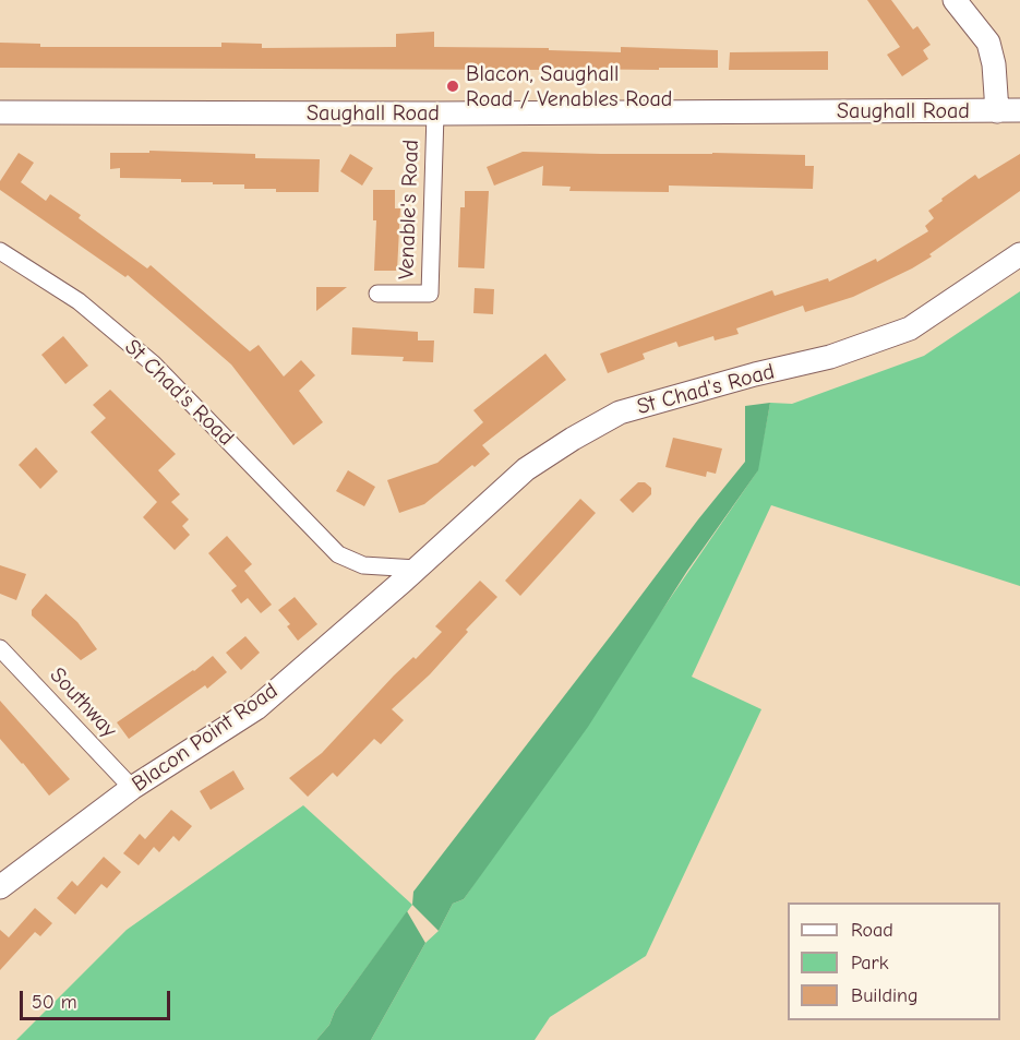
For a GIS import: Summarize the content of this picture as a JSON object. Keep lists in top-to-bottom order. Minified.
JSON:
{"streets":{"street":["Saughall Road","Venable's Road","St Chad's Road","Southway","Blacon Point Road"]},"crossings":[["Saughall Road","Venable's Road"],["St Chad's Road","Blacon Point Road"],["Southway","Blacon Point Road"]],"places":["Blacon, Saughall Road / Venables Road"],"legend":["Road","Park","Building"],"scale_bar":"50 m"}
